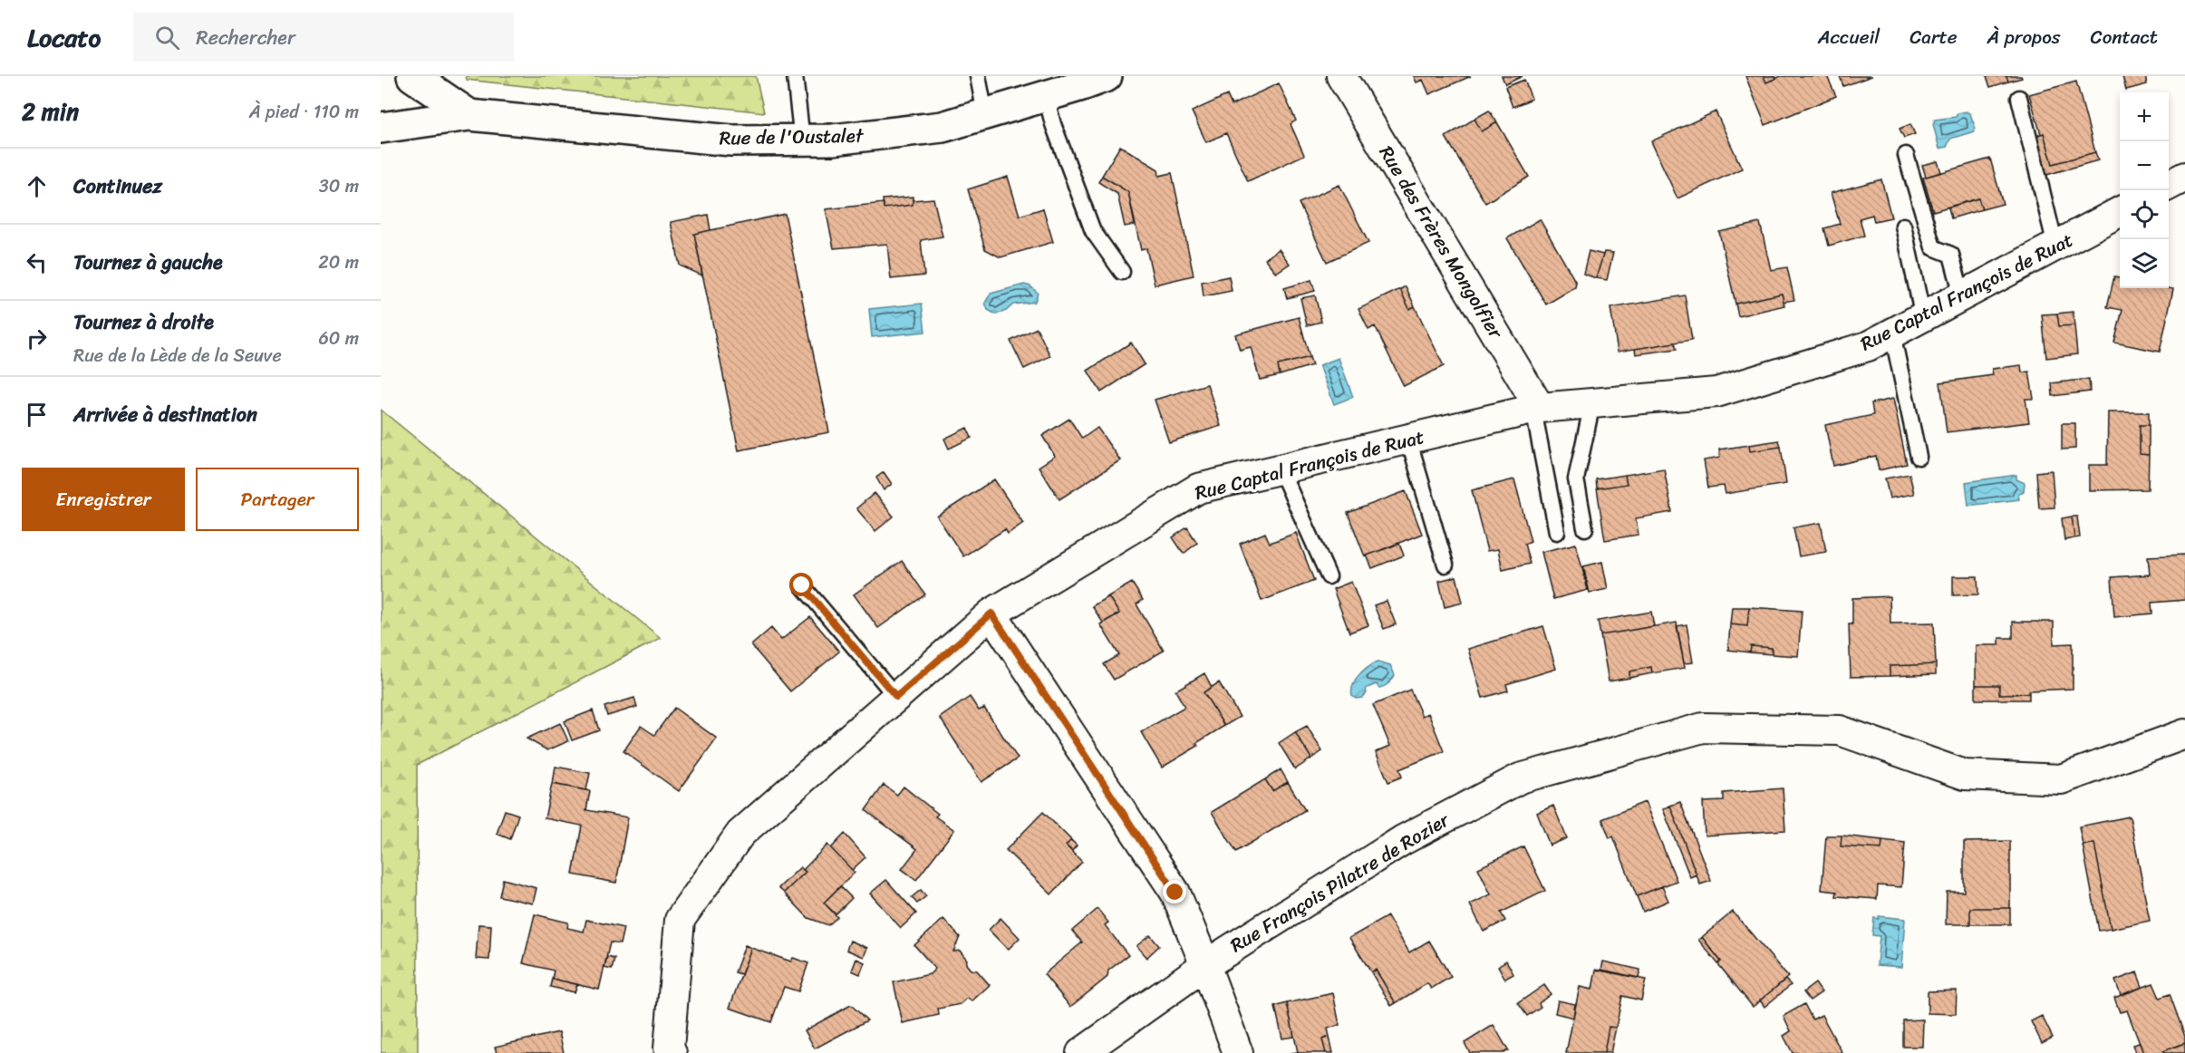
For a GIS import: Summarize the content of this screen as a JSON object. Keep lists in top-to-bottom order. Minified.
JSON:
{"streets":{"street":["Rue de l'Oustalet","Rue des Frères Mongolfier","Rue Captal François de Ruat","Rue François Pilatre de Rozier"]},"crossings":[["Rue des Frères Mongolfier","Rue Captal François de Ruat"]],"page":{"header":"Locato","search":"Rechercher","nav":["Accueil","Carte","À propos","Contact"],"heading":["2 min","À pied · 110 m"],"map_buttons":["+","−"],"list":[["Continuez","30 m"],["Tournez à gauche","20 m"],["Tournez à droite","Rue de la Lède de la Seuve","60 m"],"Arrivée à destination"],"buttons":["Enregistrer","Partager"]}}
